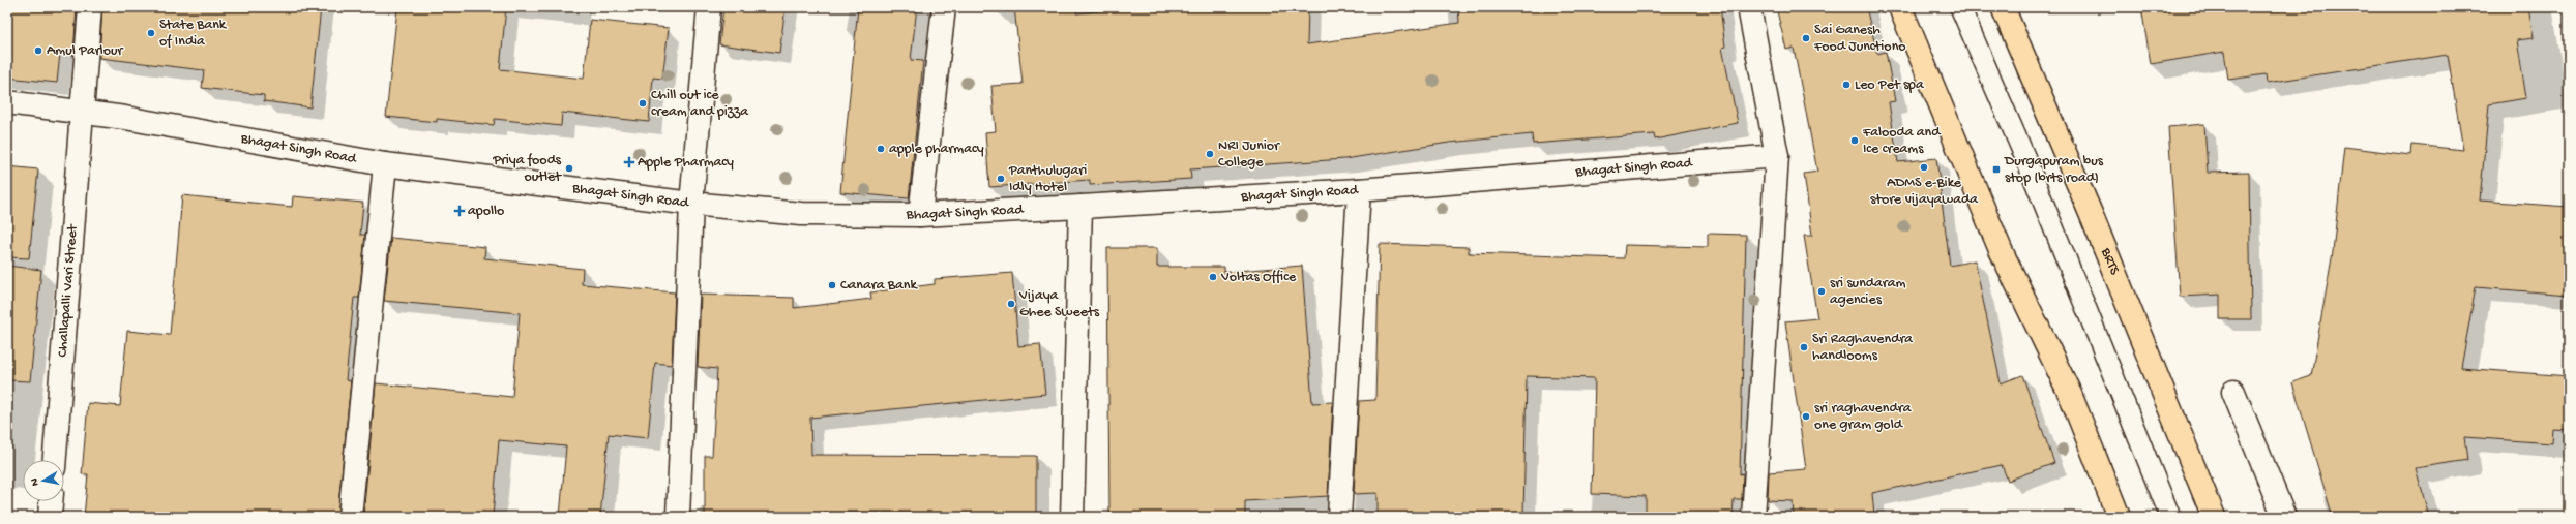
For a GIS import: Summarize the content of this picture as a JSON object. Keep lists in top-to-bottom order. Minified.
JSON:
{"streets":{"main road":["BRTS"],"street":["Bhagat Singh Road","Challapalli Vari Street"]},"crossings":[["Bhagat Singh Road","Challapalli Vari Street"]],"places":{"other":["State Bank of India","Sai Ganesh Food Junctiono","Amul Parlour","Leo Pet spa","Chill out ice cream and pizza","Falooda and Ice creams","apple pharmacy","NRI Junior College","ADMS e-Bike store vijayawada","Priya foods outlet","Panthulugari Idly Hotel","Voltas Office","Canara Bank","sri sundaram agencies","Vijaya Ghee Sweets","Sri Raghavendra handlooms","sri raghavendra one gram gold"],"health":["Apple Pharmacy","apollo"],"transit":["Durgapuram bus stop (brts road)"]},"north":"left"}
